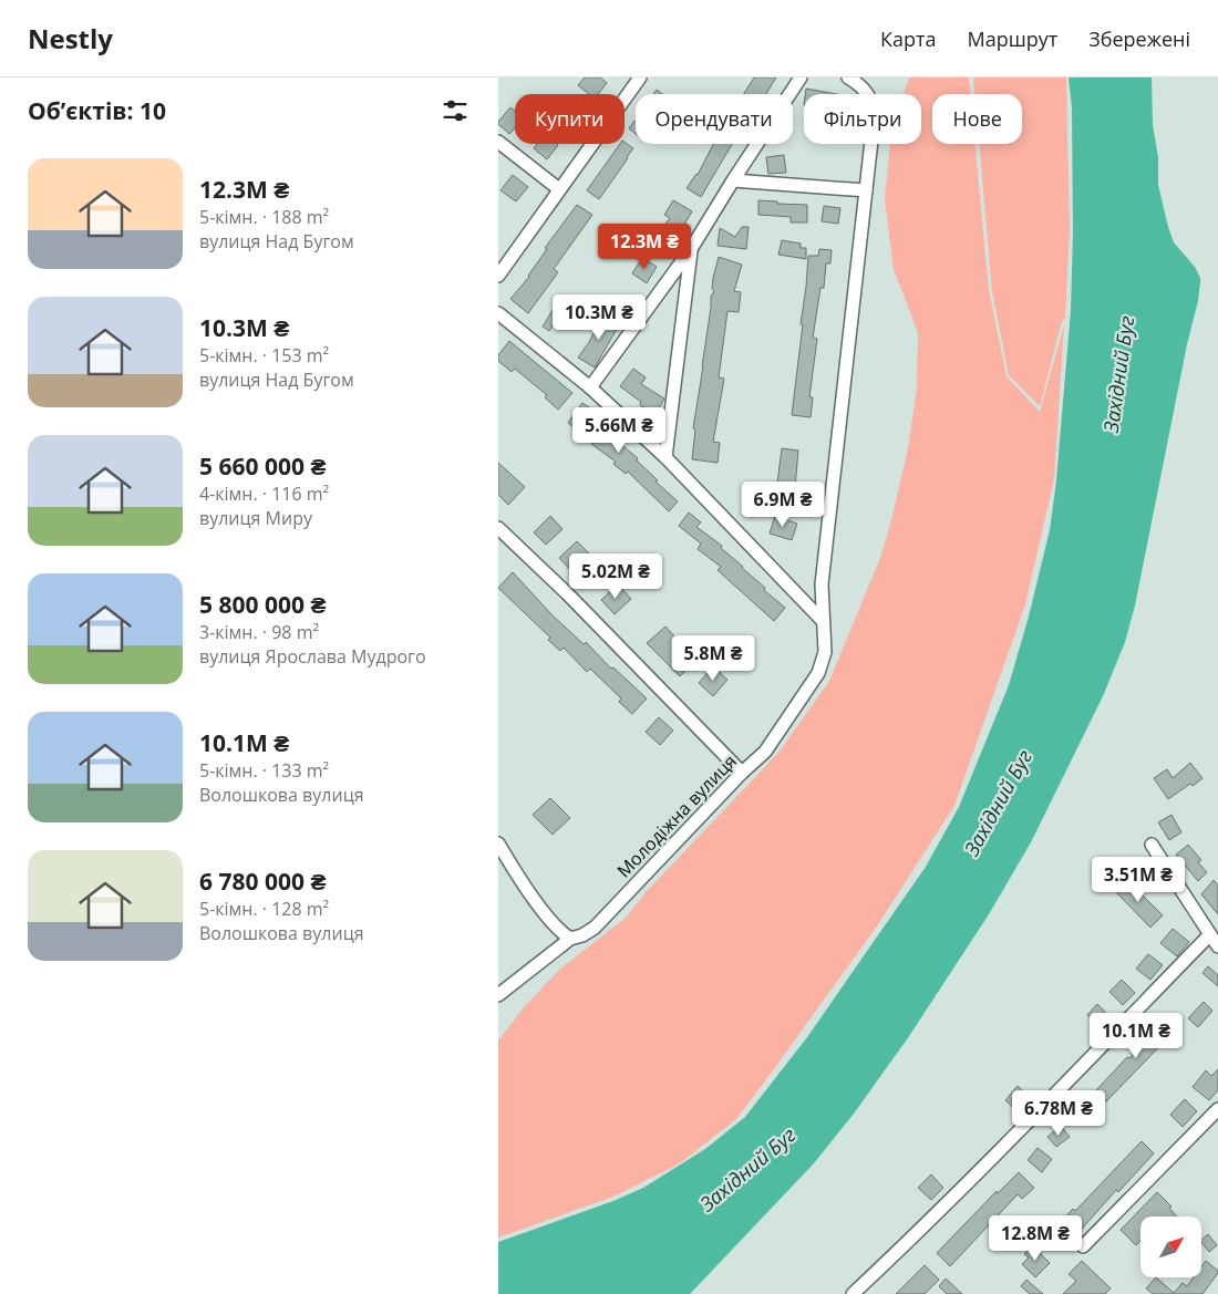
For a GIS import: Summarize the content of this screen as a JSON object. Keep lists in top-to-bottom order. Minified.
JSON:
{"streets":{"street":["Молодіжна вулиця"]},"water":["Західний Буг"],"north":"top right","page":{"header":"Nestly","nav":["Карта","Маршрут","Збережені"],"heading":"Об’єктів: 10","chip":["Купити","Орендувати","Фільтри","Нове"],"list":[{"name":"12.3M ₴","note":"5-кімн. · 188 m² · вулиця Над Бугом"},{"name":"10.3M ₴","note":"5-кімн. · 153 m² · вулиця Над Бугом"},{"name":"5 660 000 ₴","note":"4-кімн. · 116 m² · вулиця Миру"},{"name":"5 800 000 ₴","note":"3-кімн. · 98 m² · вулиця Ярослава Мудрого"},{"name":"10.1M ₴","note":"5-кімн. · 133 m² · Волошкова вулиця"},{"name":"6 780 000 ₴","note":"5-кімн. · 128 m² · Волошкова вулиця"}],"price":["12.3M ₴","10.3M ₴","5.66M ₴","6.9M ₴","5.02M ₴","5.8M ₴","3.51M ₴","10.1M ₴","6.78M ₴","12.8M ₴"]}}
